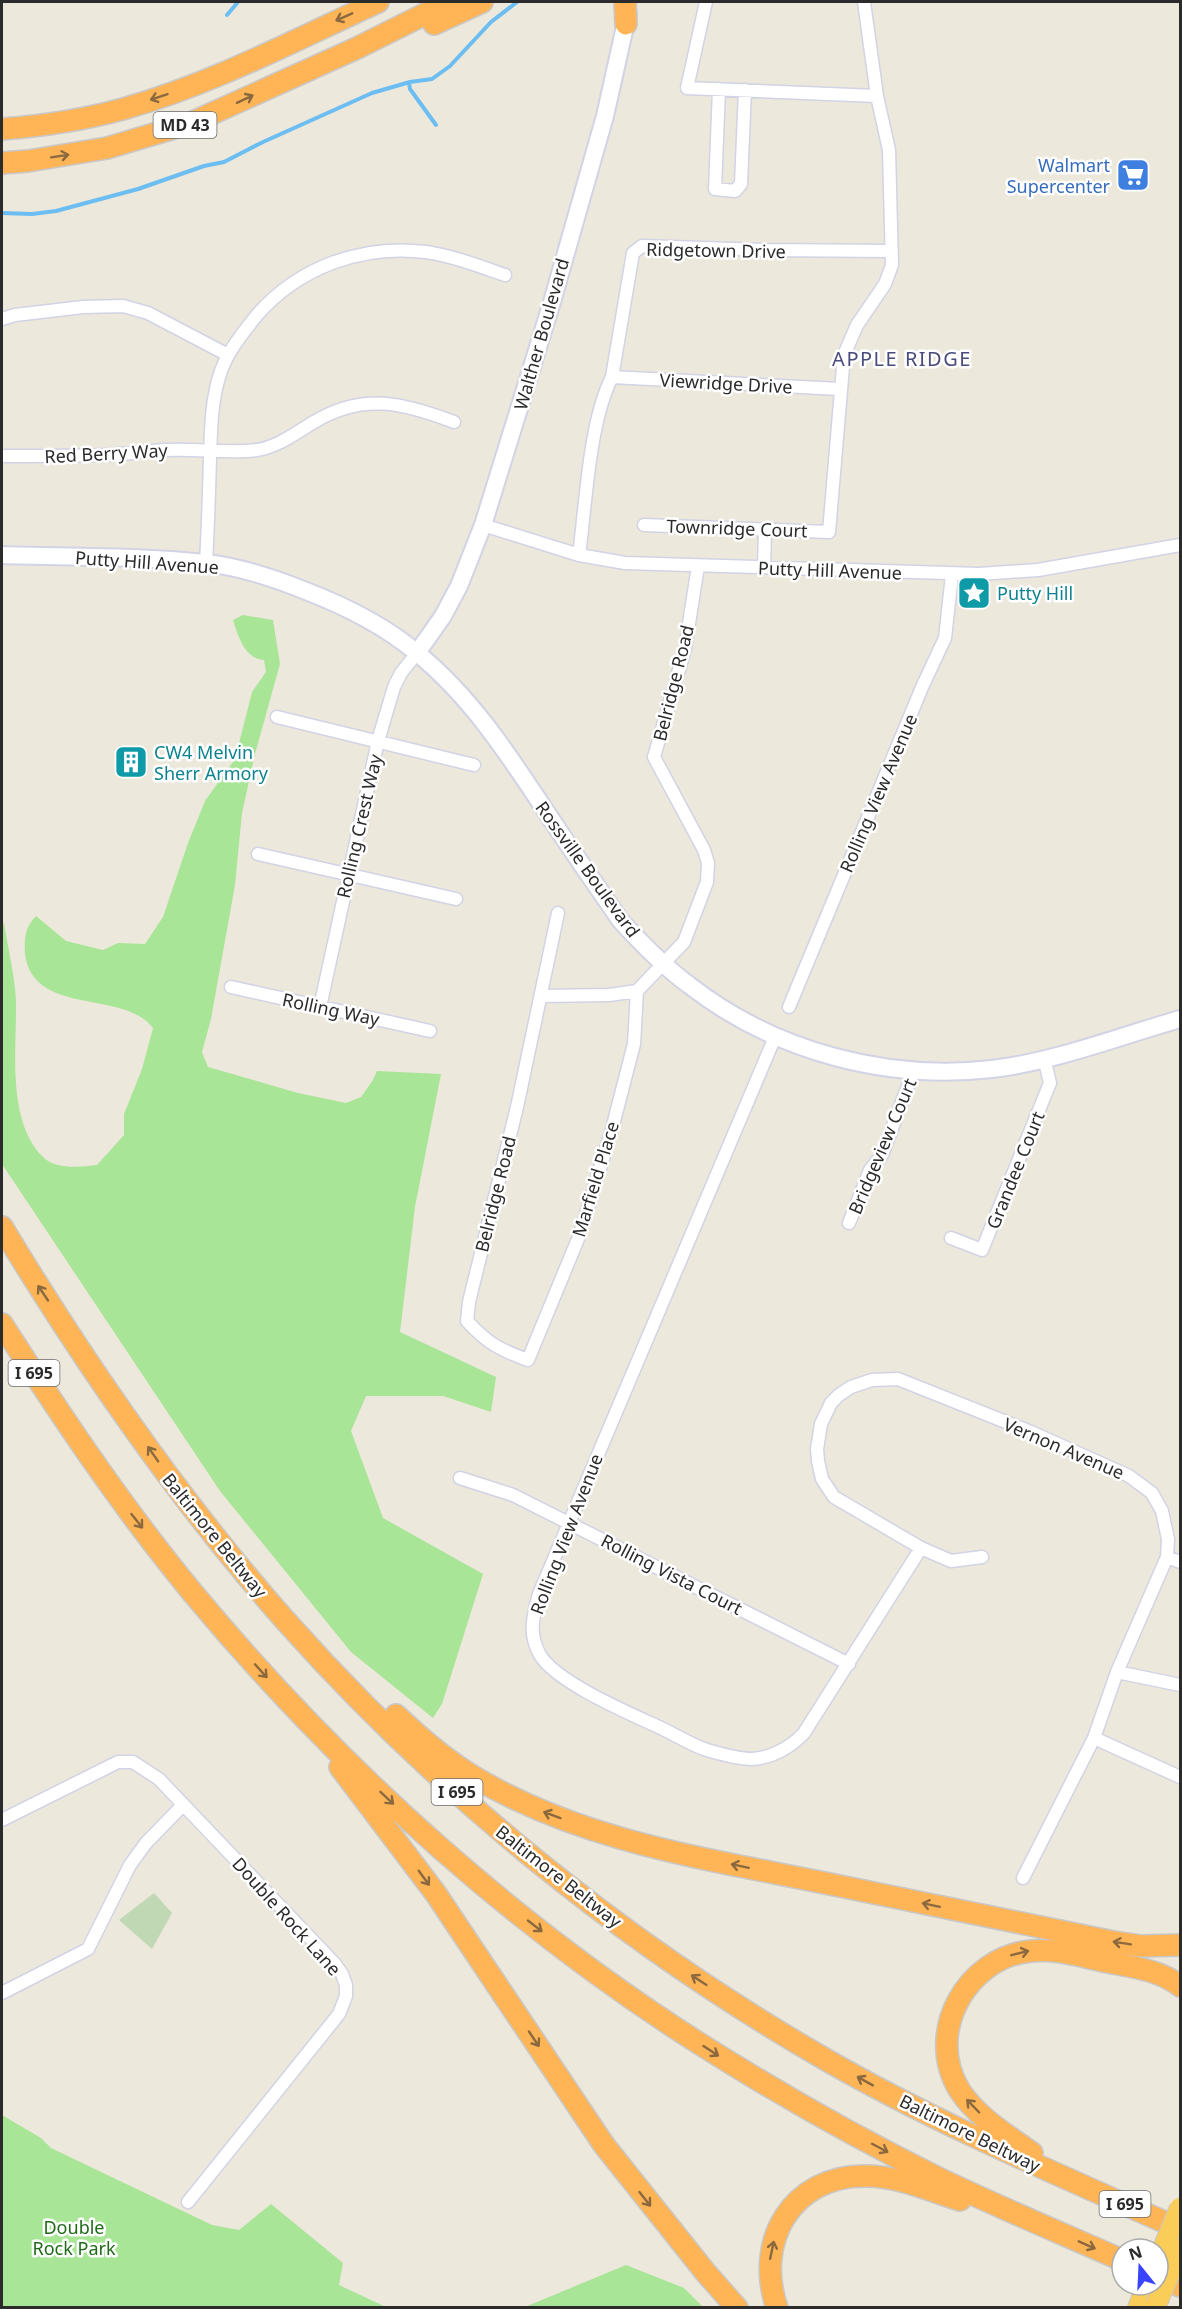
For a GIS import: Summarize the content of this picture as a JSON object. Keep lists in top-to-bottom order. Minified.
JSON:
{"streets":{"highway":["MD 43","I 695","Baltimore Beltway"],"main road":["Walther Boulevard","Putty Hill Avenue","Rossville Boulevard"],"street":["Ridgetown Drive","Viewridge Drive","Red Berry Way","Townridge Court","Belridge Road","Rolling View Avenue","Rolling Crest Way","Rolling Way","Bridgeview Court","Grandee Court","Marfield Place","Vernon Avenue","Rolling Vista Court","Double Rock Lane"]},"crossings":[["Ridgetown Drive","Viewridge Drive"],["Ridgetown Drive","Putty Hill Avenue"],["Walther Boulevard","Putty Hill Avenue"],["Walther Boulevard","Rolling Crest Way"],["Walther Boulevard","Rossville Boulevard"],["Viewridge Drive","Townridge Court"],["Putty Hill Avenue","Belridge Road"],["Putty Hill Avenue","Rolling View Avenue"],["Putty Hill Avenue","Rolling Crest Way"],["Putty Hill Avenue","Rossville Boulevard"],["Belridge Road","Rossville Boulevard"],["Belridge Road","Marfield Place"],["Rolling View Avenue","Rossville Boulevard"],["Rolling View Avenue","Vernon Avenue"],["Rolling View Avenue","Rolling Vista Court"],["Rolling Crest Way","Rossville Boulevard"],["Rolling Crest Way","Rolling Way"],["Rossville Boulevard","Bridgeview Court"],["Rossville Boulevard","Grandee Court"]],"districts":["APPLE RIDGE"],"parks":["Double Rock Park"],"places":{"supermarket":["Walmart Supercenter"],"place":["Putty Hill"],"building":["CW4 Melvin Sherr Armory"]},"north":"top"}
